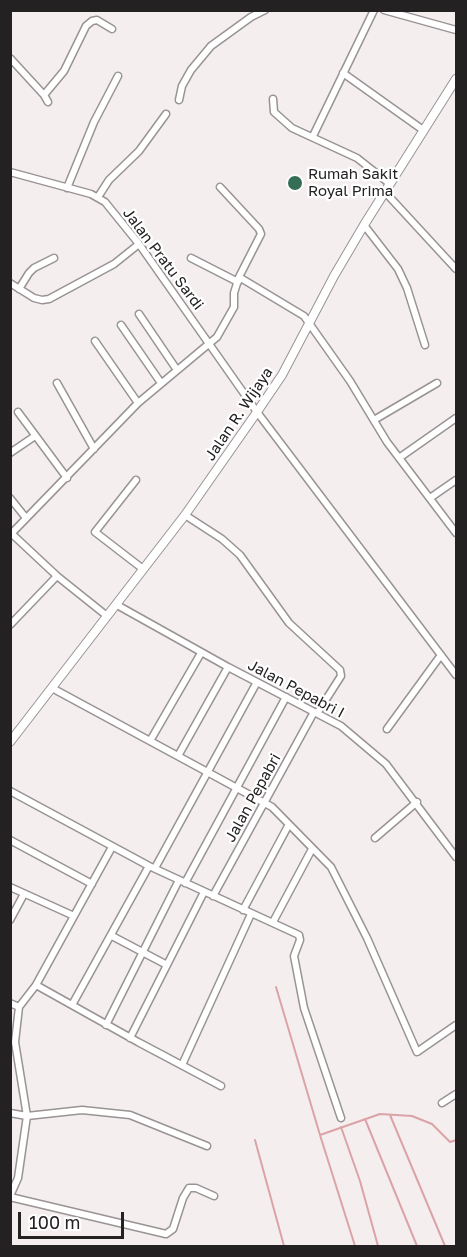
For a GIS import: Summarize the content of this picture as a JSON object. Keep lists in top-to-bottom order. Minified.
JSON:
{"streets":{"street":["Jalan Pratu Sardi","Jalan R. Wijaya","Jalan Pepabri I","Jalan Pepabri"]},"crossings":[["Jalan Pratu Sardi","Jalan R. Wijaya"],["Jalan R. Wijaya","Jalan Pepabri I"],["Jalan R. Wijaya","Jalan Pepabri"],["Jalan Pepabri I","Jalan Pepabri"]],"places":["Rumah Sakit Royal Prima"],"scale_bar":"100 m"}
